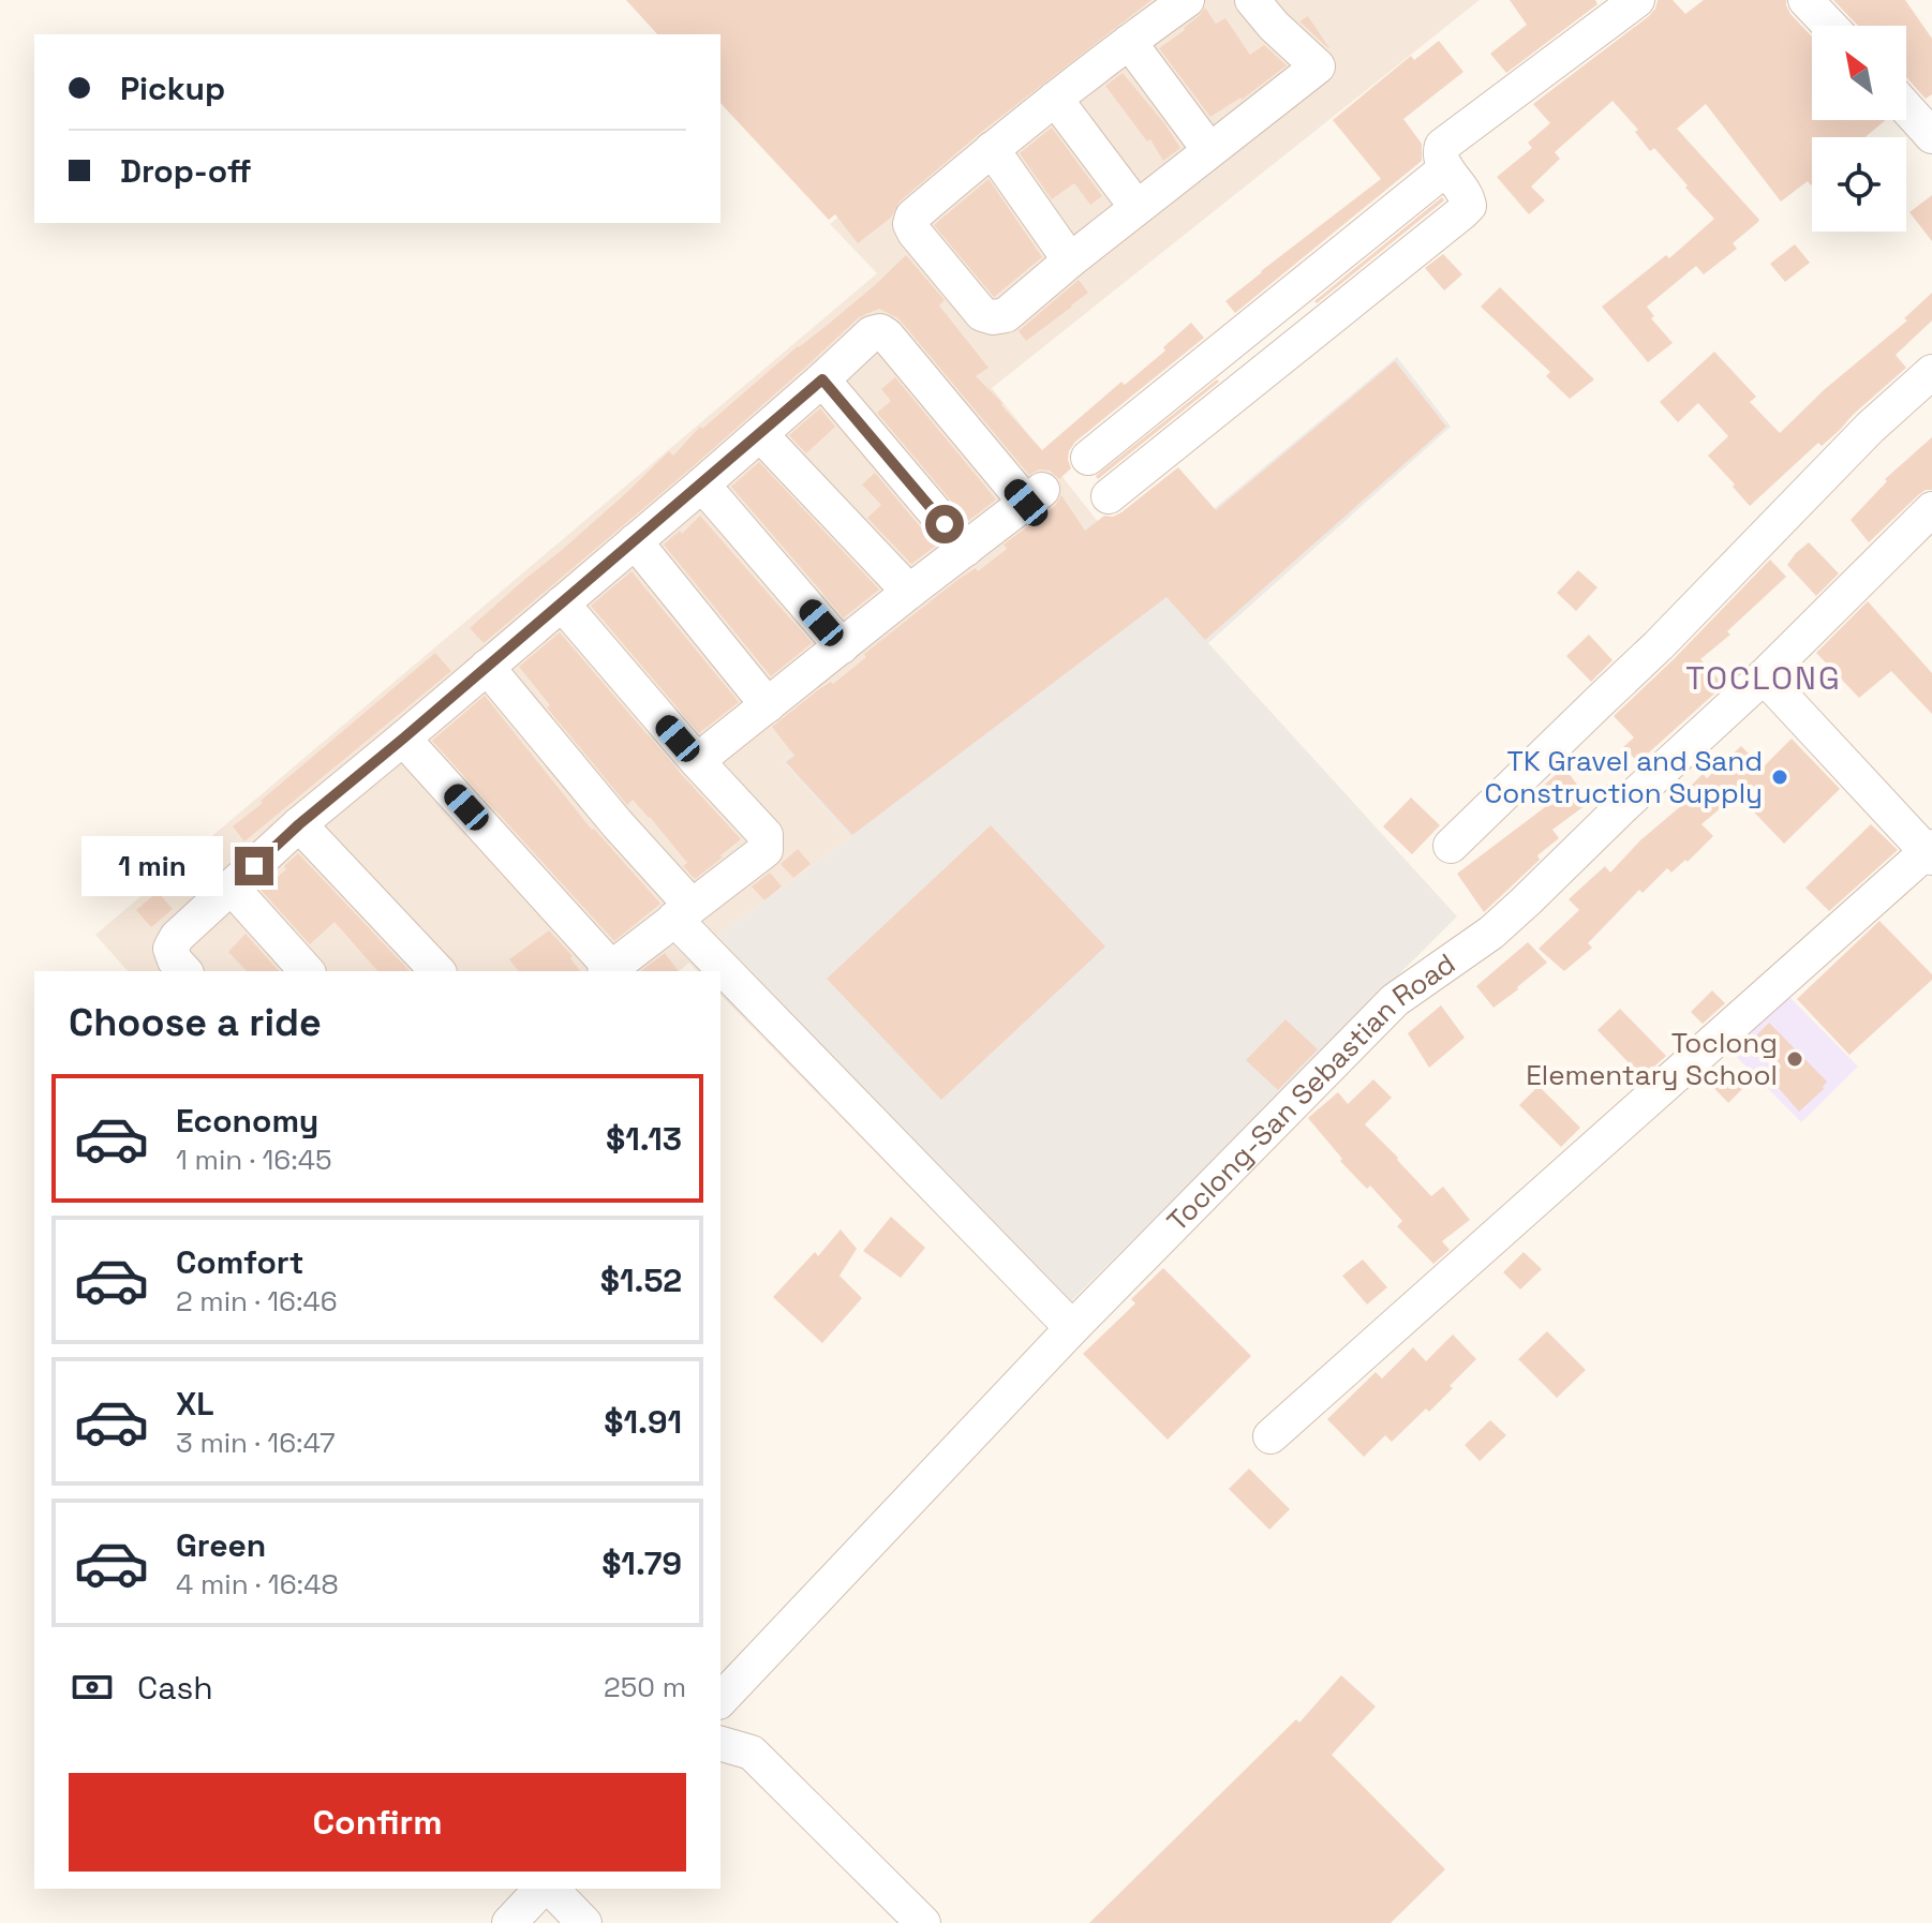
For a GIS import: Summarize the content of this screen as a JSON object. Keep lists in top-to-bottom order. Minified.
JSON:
{"streets":{"street":["Toclong-San Sebastian Road"]},"districts":["TOCLONG"],"places":["TK Gravel and Sand Construction Supply","Toclong Elementary School"],"north":"top left","page":{"banner":["Pickup","Drop-off"],"bubble":"1 min","heading":"Choose a ride","list":[{"name":"Economy","note":"1 min · 16:45","value":"$1.13"},{"name":"Comfort","note":"2 min · 16:46","value":"$1.52"},{"name":"XL","note":"3 min · 16:47","value":"$1.91"},{"name":"Green","note":"4 min · 16:48","value":"$1.79"}],"pay":["Cash","250 m"],"buttons":"Confirm"}}
